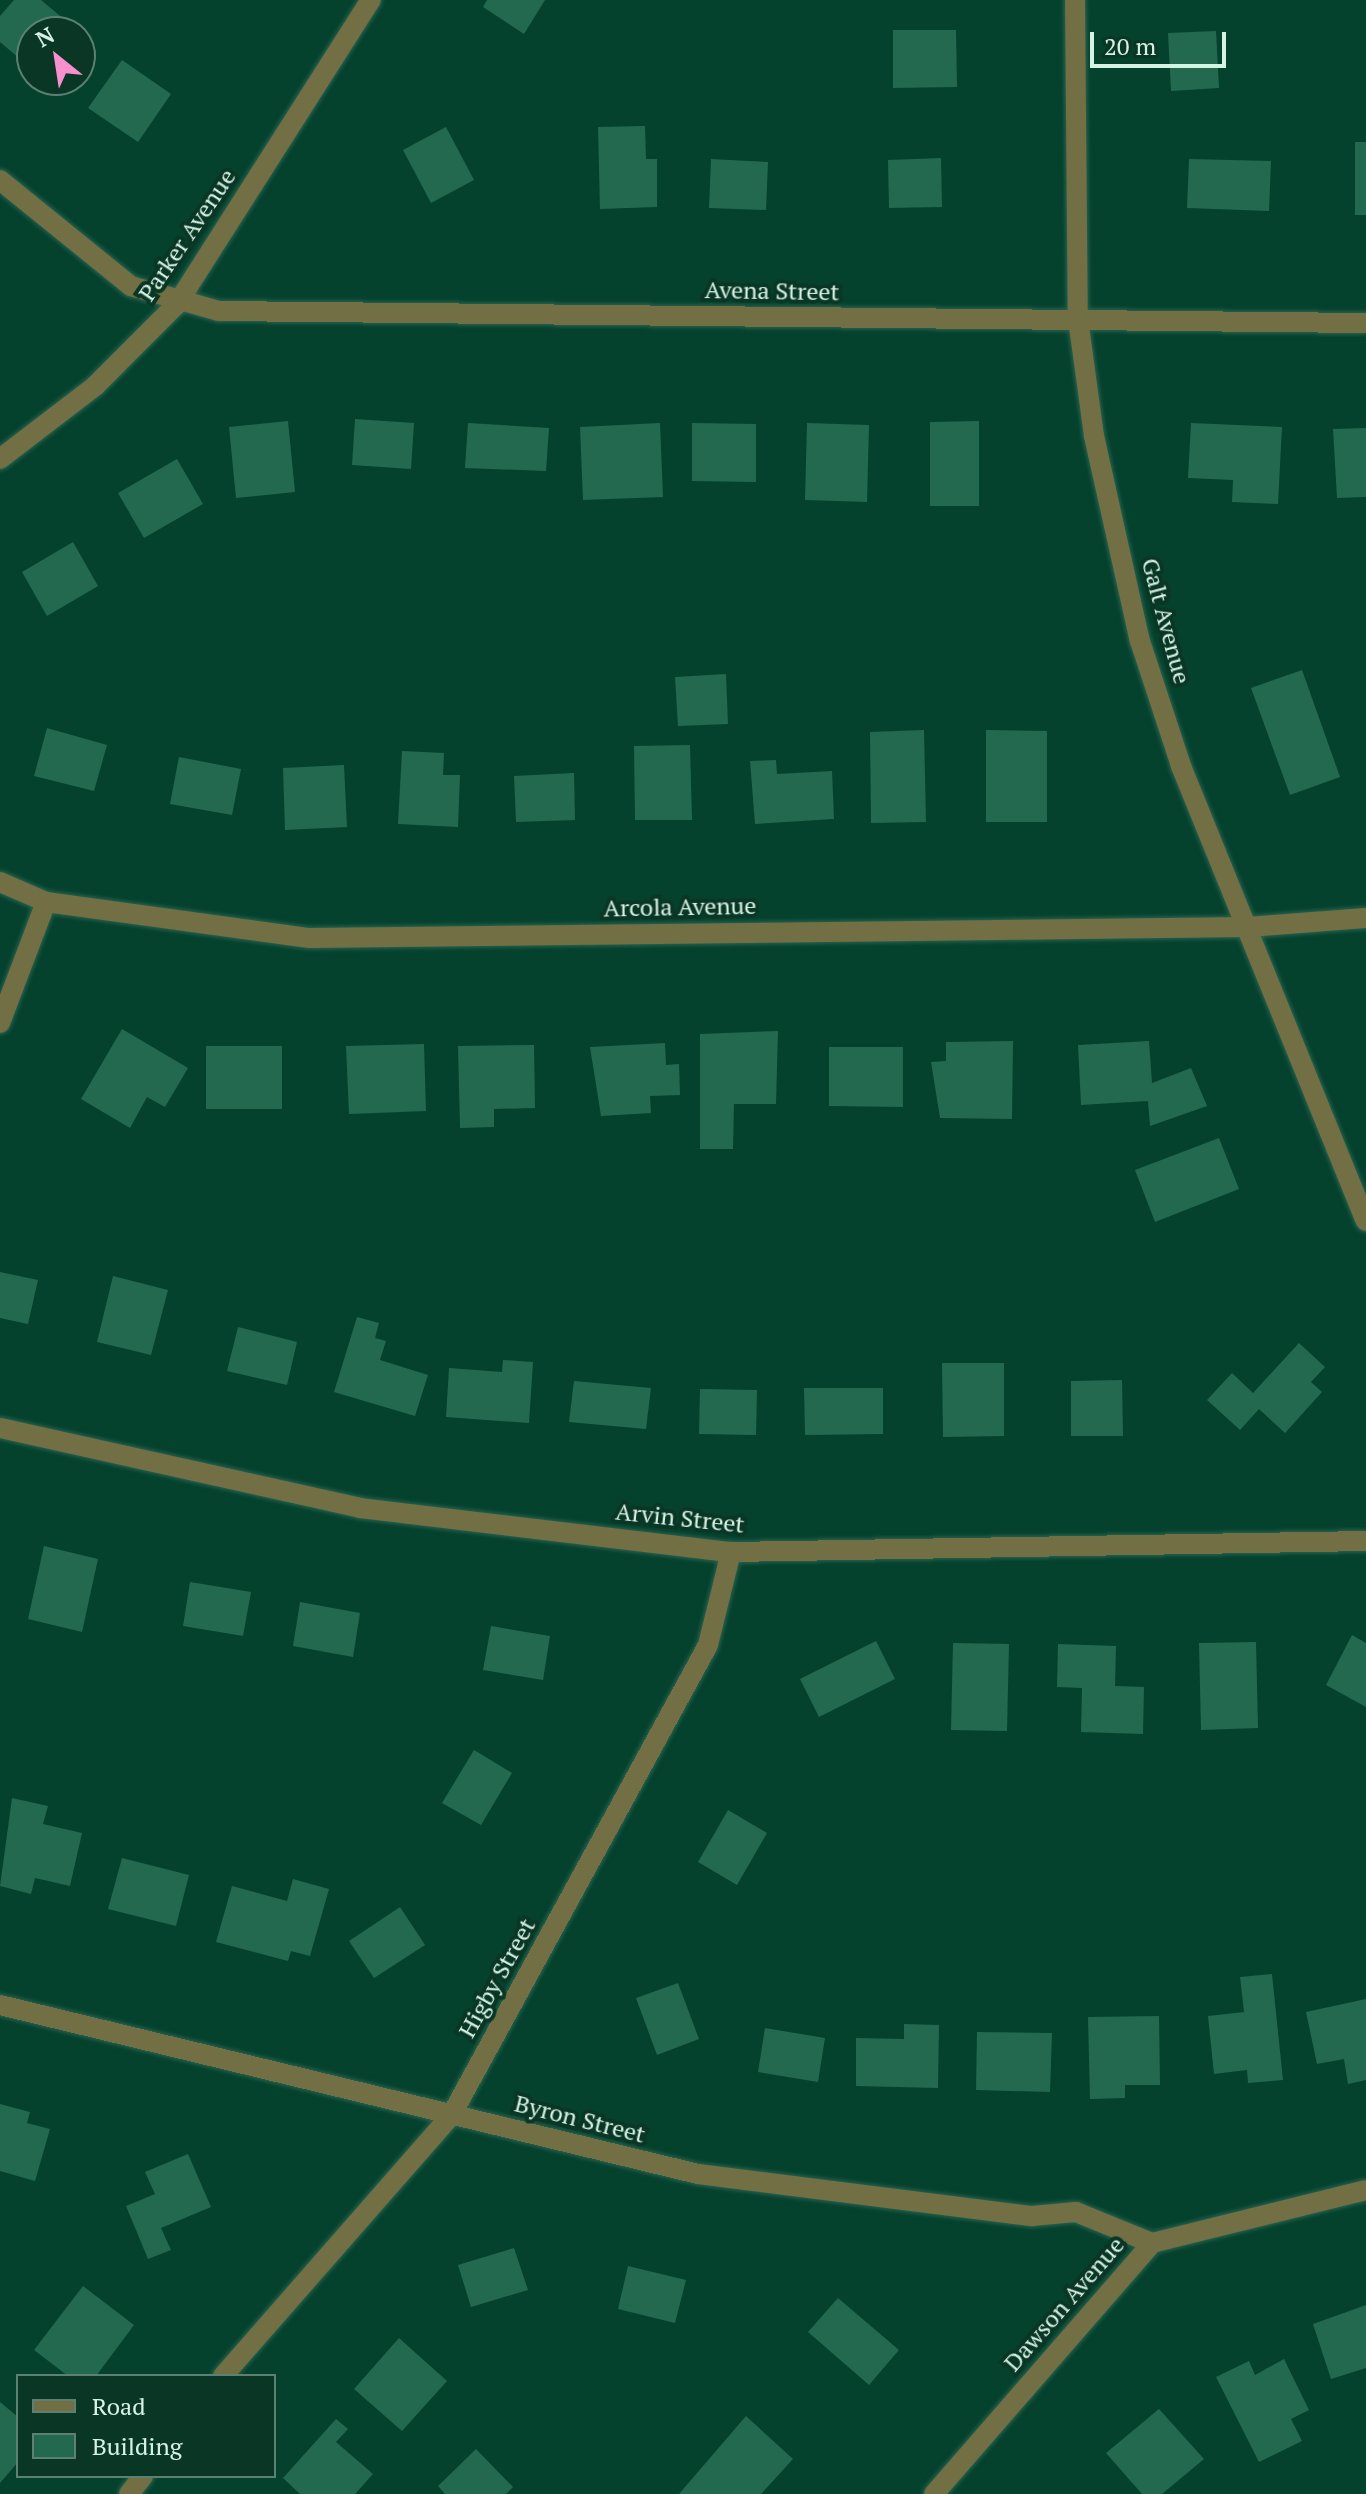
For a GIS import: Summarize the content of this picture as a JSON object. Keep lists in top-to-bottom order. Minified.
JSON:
{"streets":{"street":["Parker Avenue","Avena Street","Galt Avenue","Arcola Avenue","Arvin Street","Higby Street","Byron Street","Dawson Avenue"]},"crossings":[["Parker Avenue","Avena Street"],["Avena Street","Galt Avenue"],["Galt Avenue","Arcola Avenue"],["Arvin Street","Higby Street"],["Higby Street","Byron Street"],["Byron Street","Dawson Avenue"]],"legend":["Road","Building"],"scale_bar":"20 m","north":"top left"}
